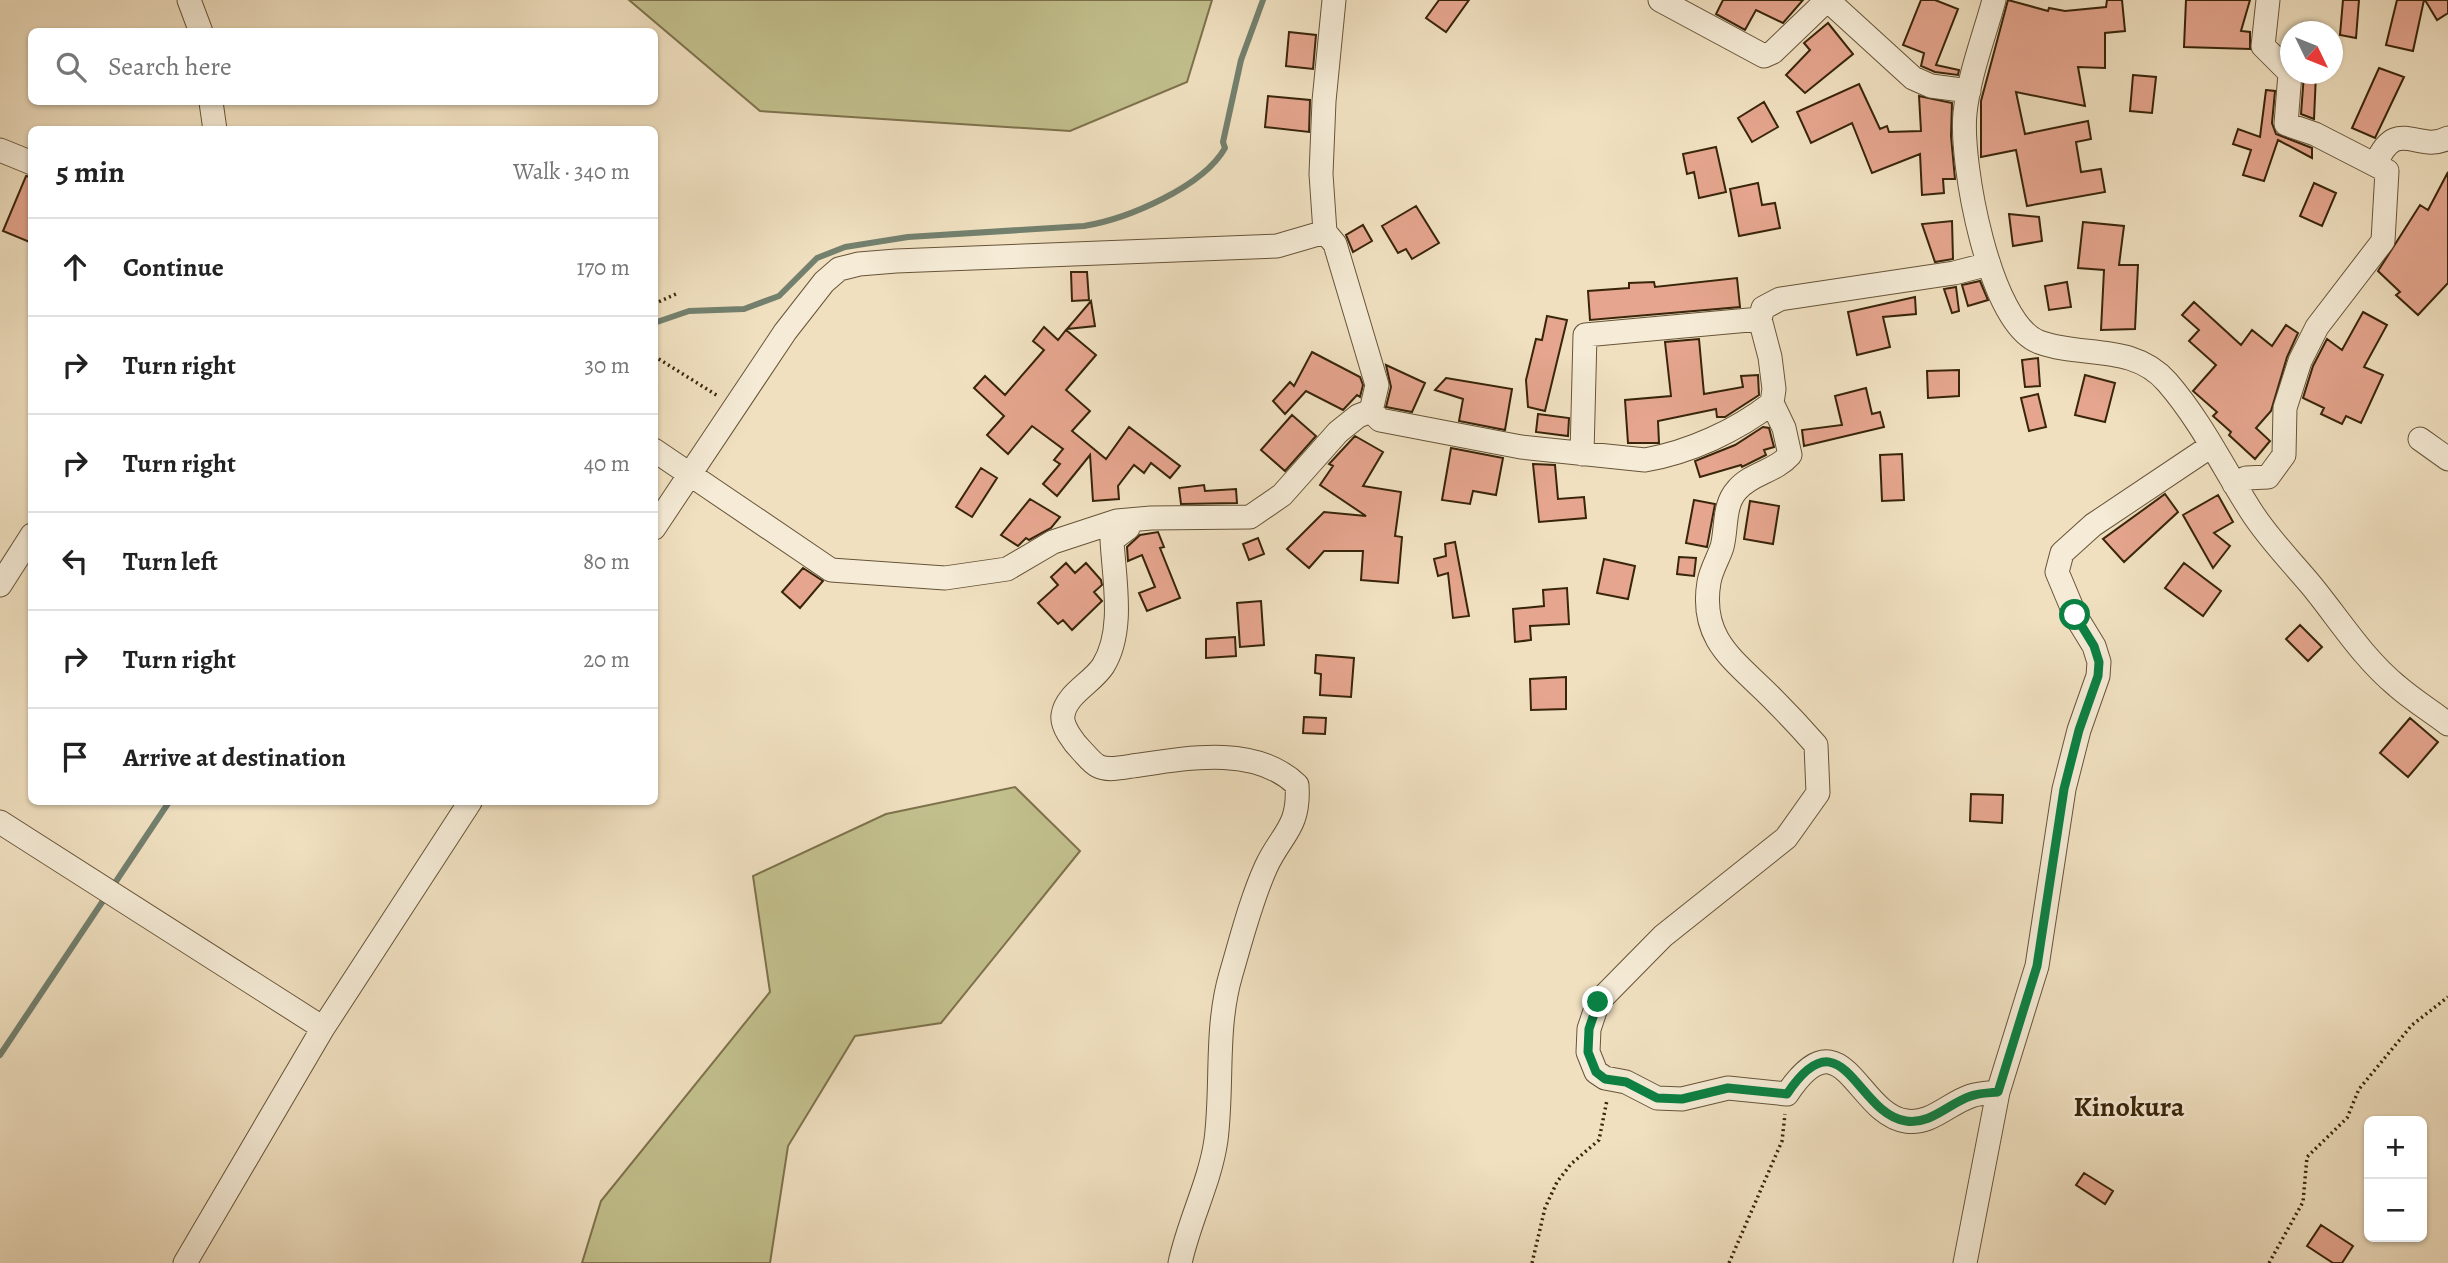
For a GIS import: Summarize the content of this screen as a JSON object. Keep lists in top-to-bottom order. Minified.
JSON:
{"districts":["Kinokura"],"north":"bottom right","page":{"search":"Search here","heading":["5 min","Walk · 340 m"],"list":[["Continue","170 m"],["Turn right","30 m"],["Turn right","40 m"],["Turn left","80 m"],["Turn right","20 m"],"Arrive at destination"],"map_buttons":["+","−"]}}
